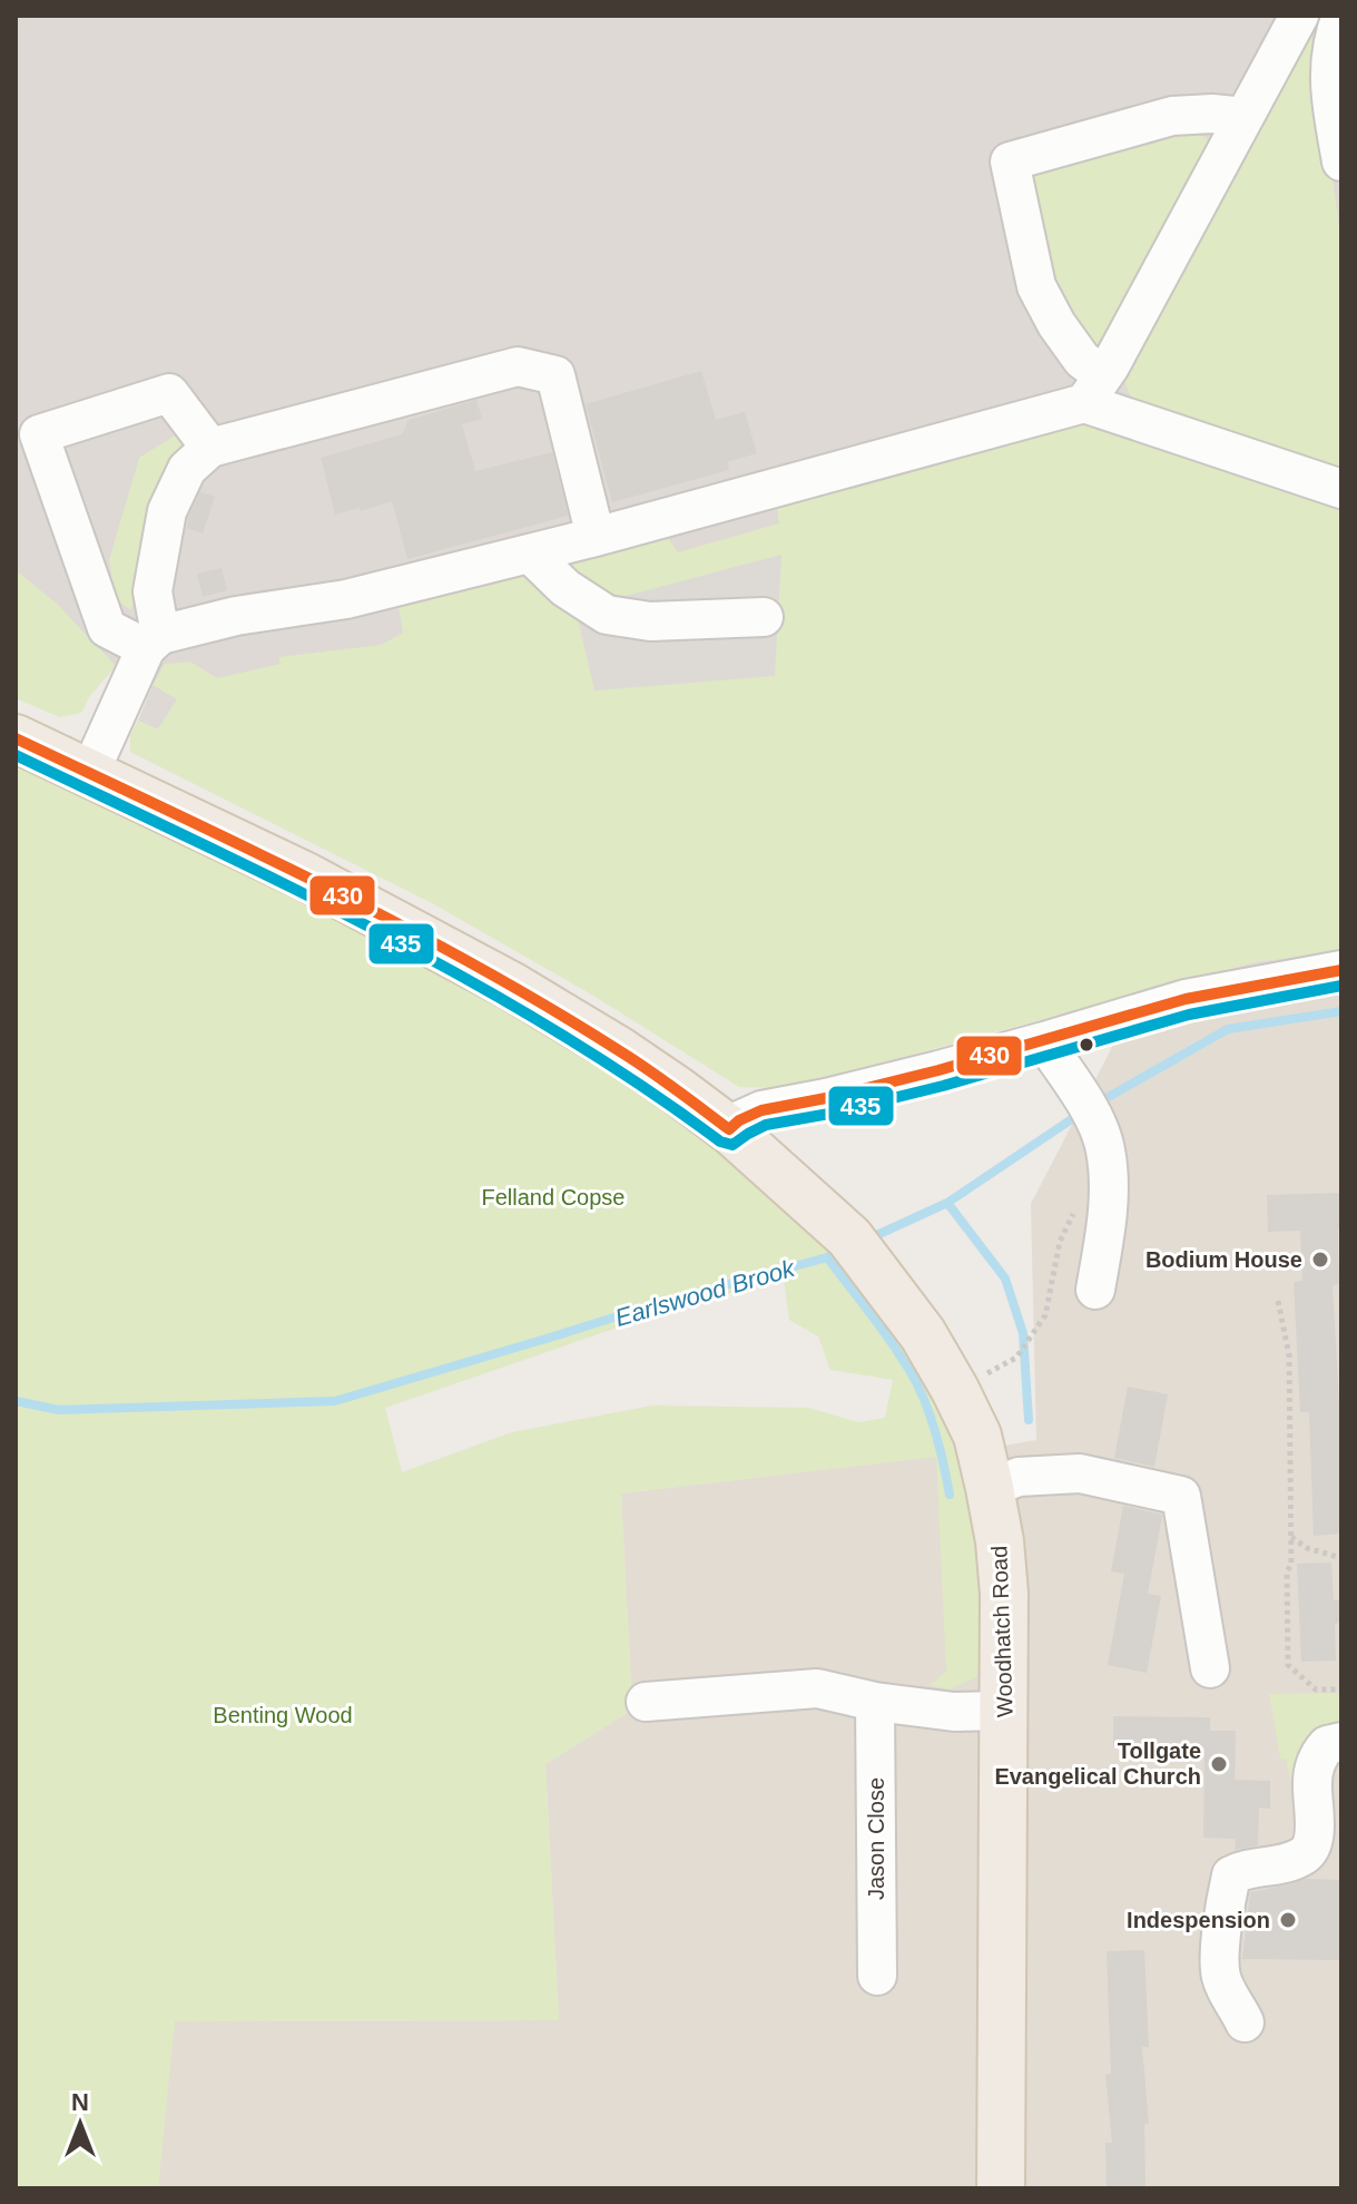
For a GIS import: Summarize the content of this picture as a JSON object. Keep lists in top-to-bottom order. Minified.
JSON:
{"streets":{"main road":["Woodhatch Road"],"street":["Jason Close"]},"water":["Earlswood Brook"],"parks":["Felland Copse","Benting Wood"],"places":["Bodium House","Tollgate Evangelical Church","Indespension"],"lines":["transit line 430","transit line 435"],"north":"top"}
